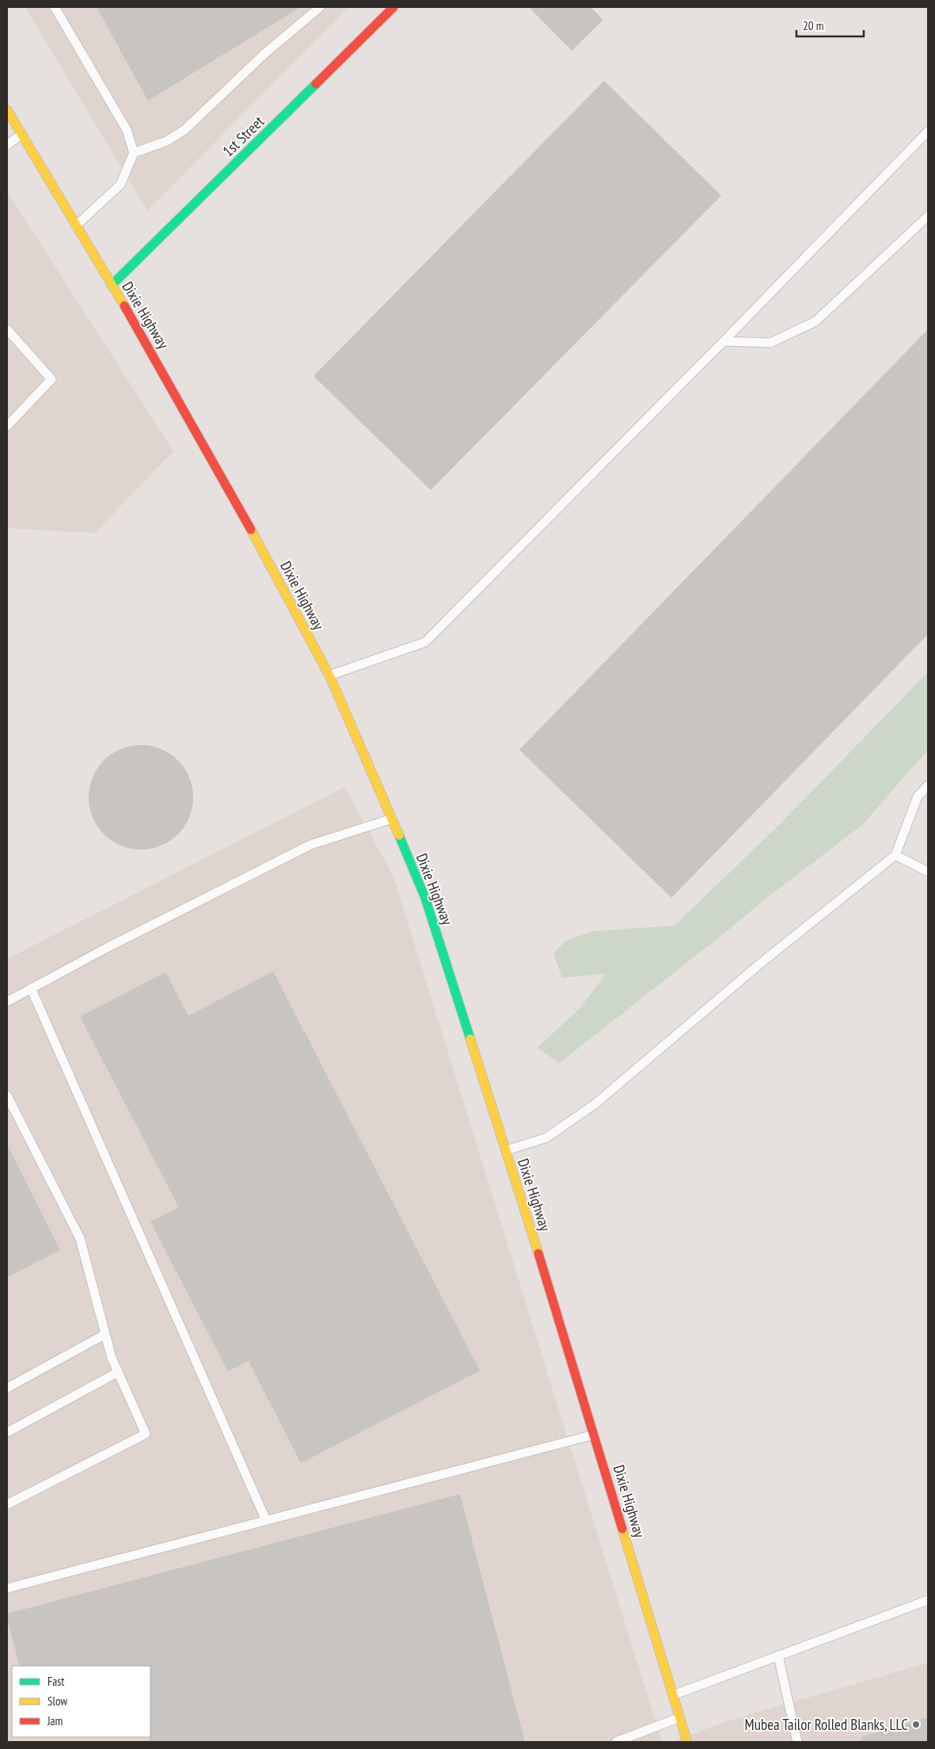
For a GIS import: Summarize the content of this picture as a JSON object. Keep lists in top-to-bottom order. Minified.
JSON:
{"streets":{"main road":["1st Street","Dixie Highway"]},"crossings":[["1st Street","Dixie Highway"]],"places":["Mubea Tailor Rolled Blanks, LLC"],"legend":["Fast","Slow","Jam"],"scale_bar":"20 m"}
